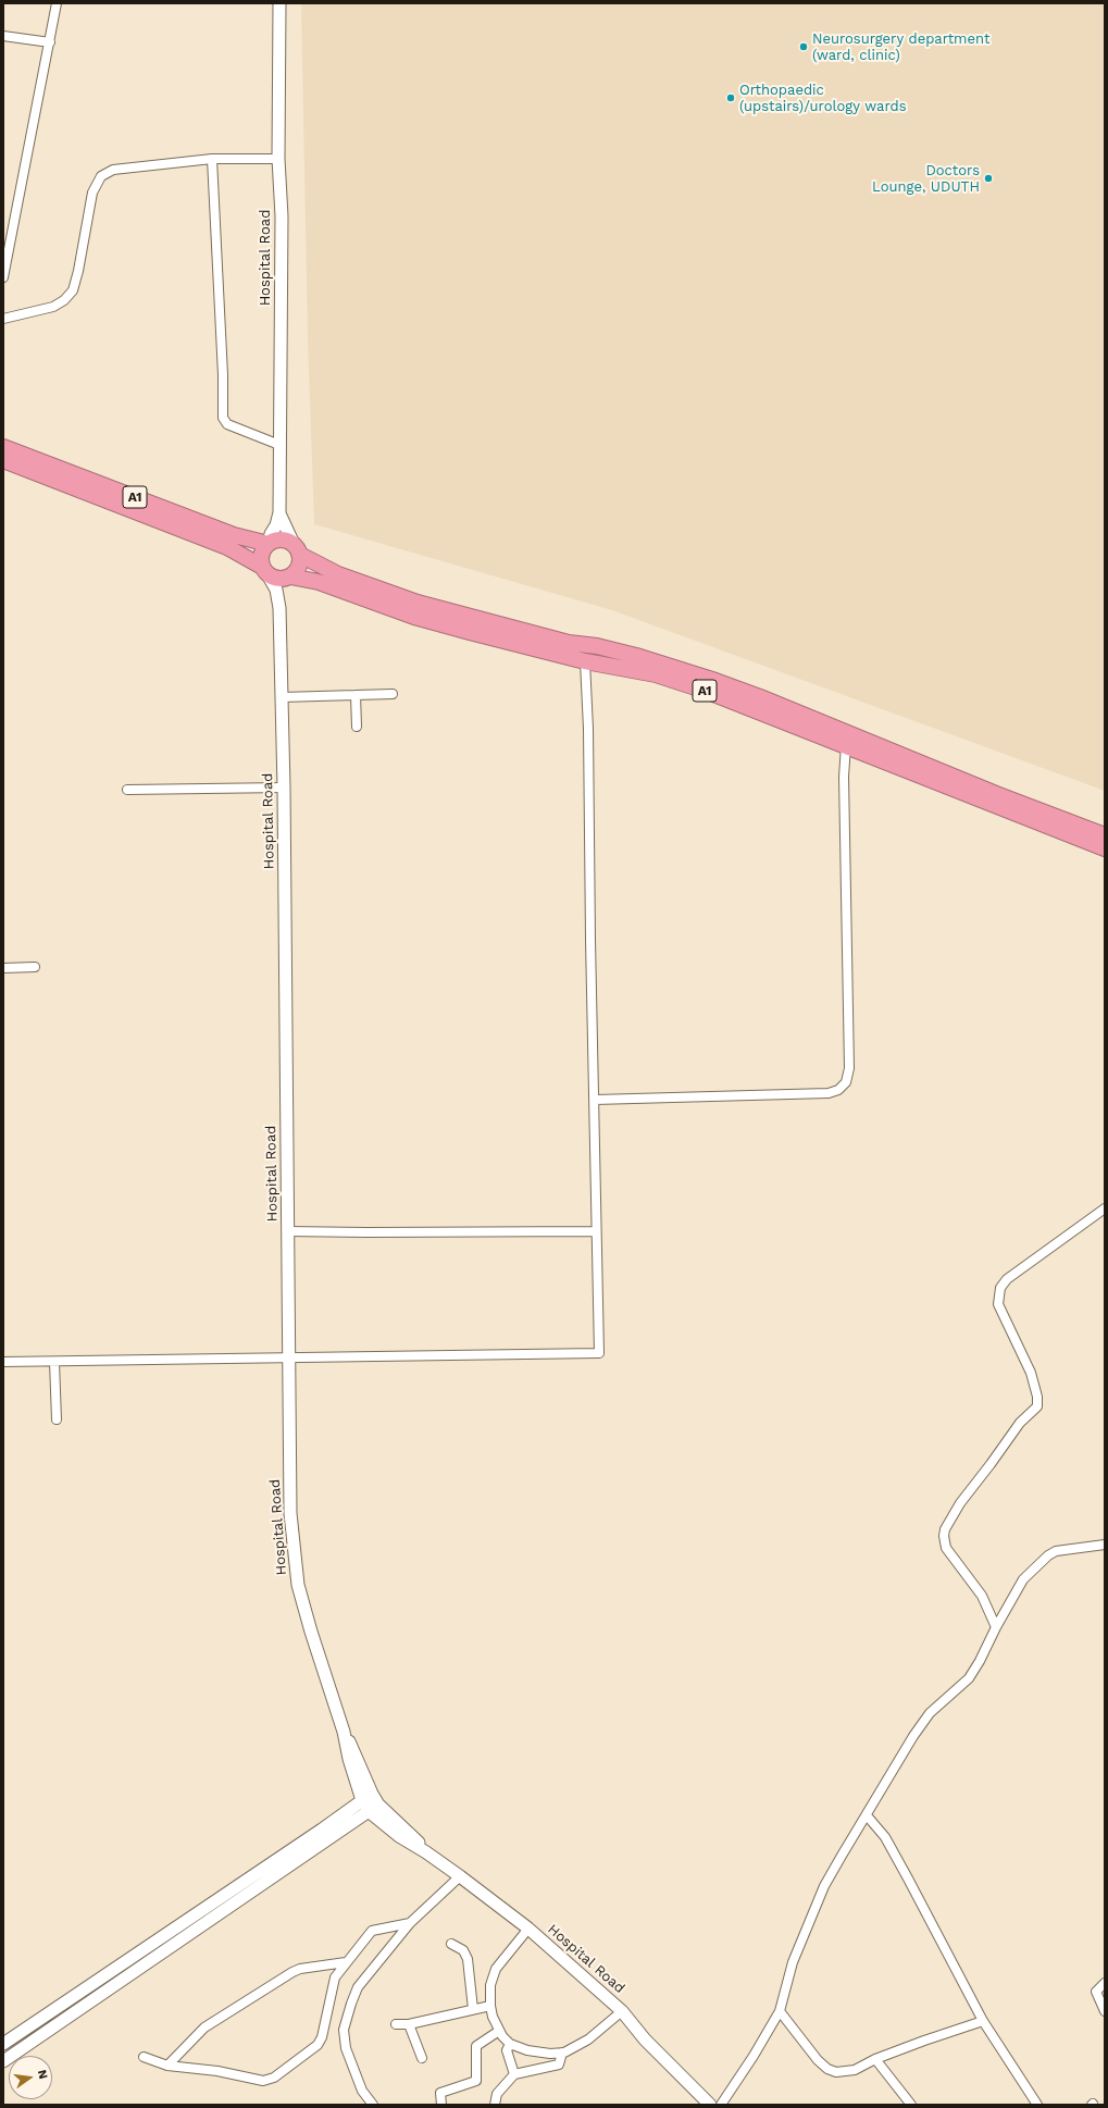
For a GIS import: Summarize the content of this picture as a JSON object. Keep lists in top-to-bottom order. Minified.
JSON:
{"streets":{"highway":["A1"],"street":["Hospital Road"]},"places":["Neurosurgery department (ward, clinic)","Orthopaedic (upstairs)/urology wards","Doctors Lounge, UDUTH"],"north":"right"}
